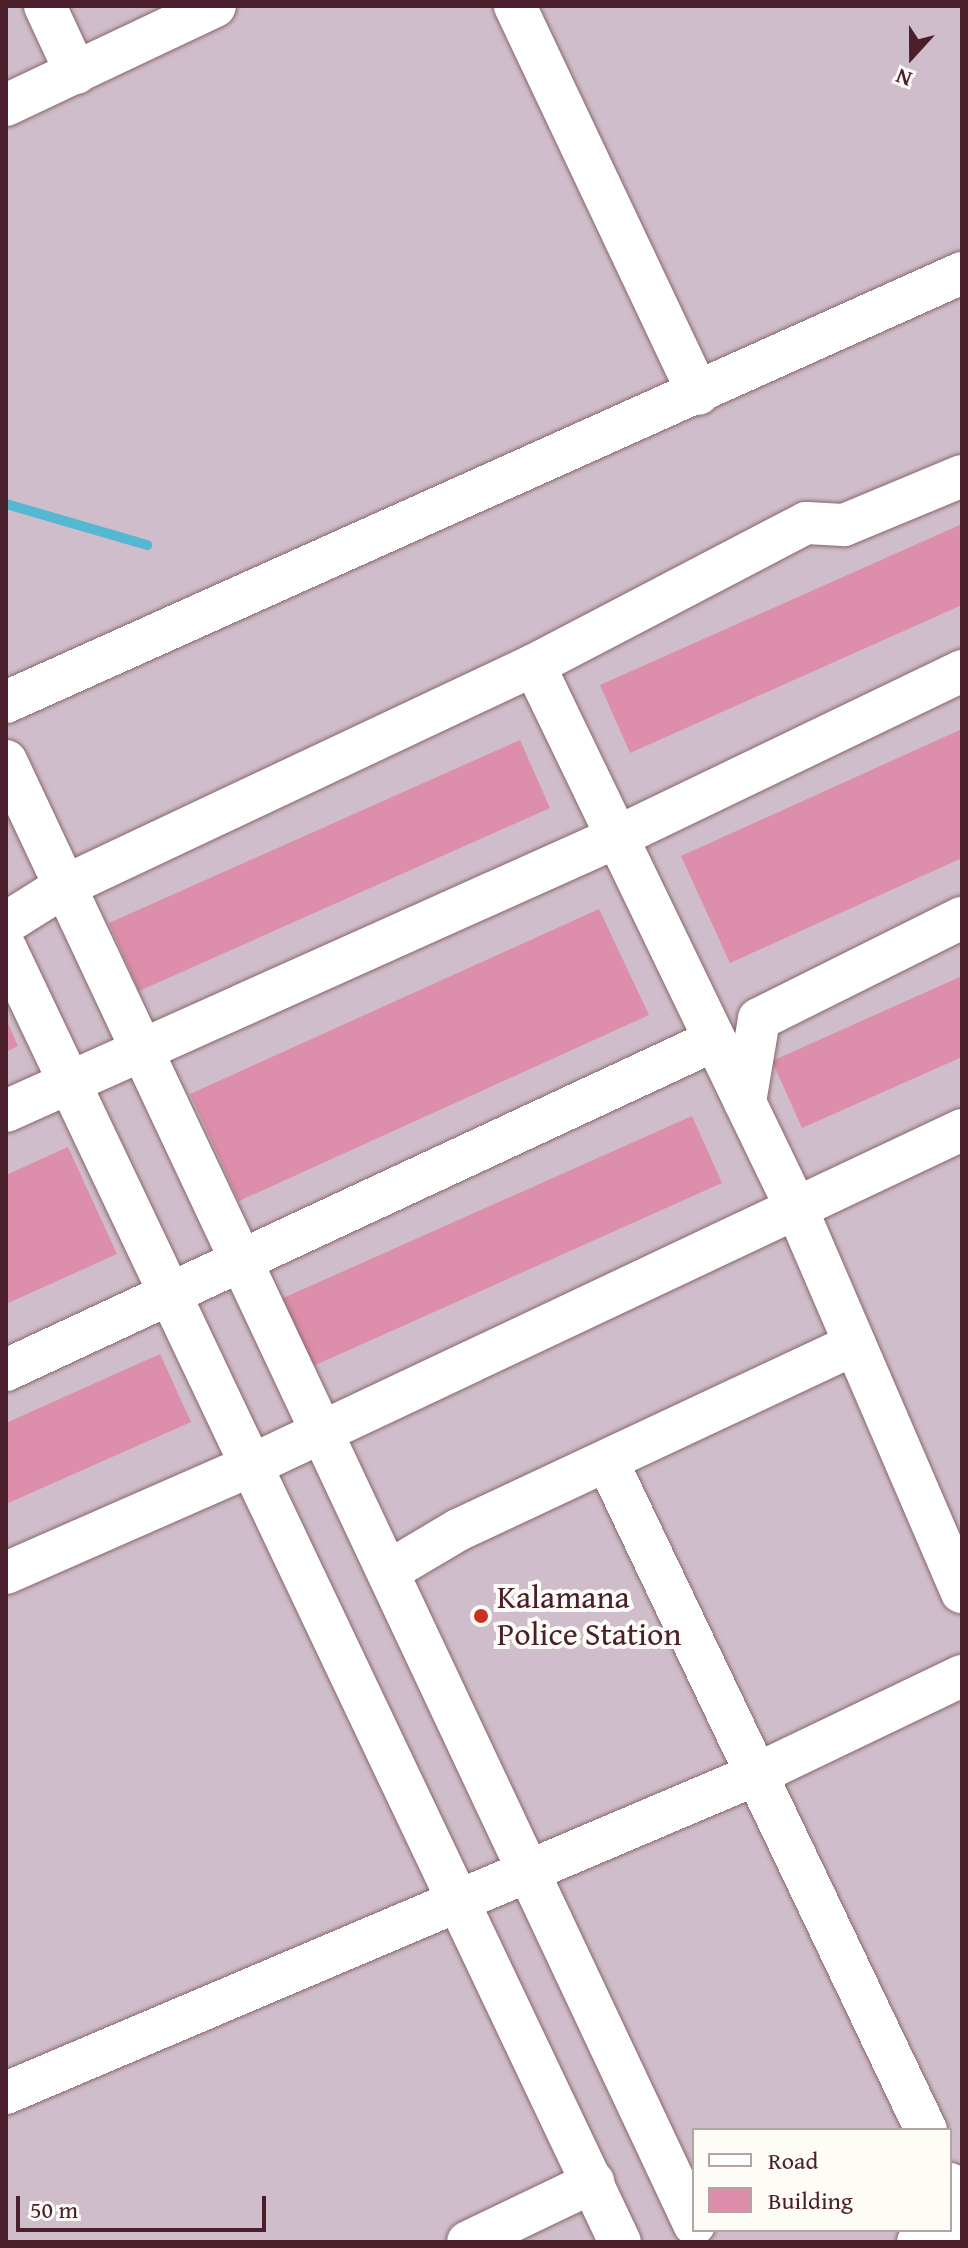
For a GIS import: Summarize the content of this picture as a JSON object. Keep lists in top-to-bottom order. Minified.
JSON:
{"places":["Kalamana Police Station"],"legend":["Road","Building"],"scale_bar":"50 m","north":"bottom"}
